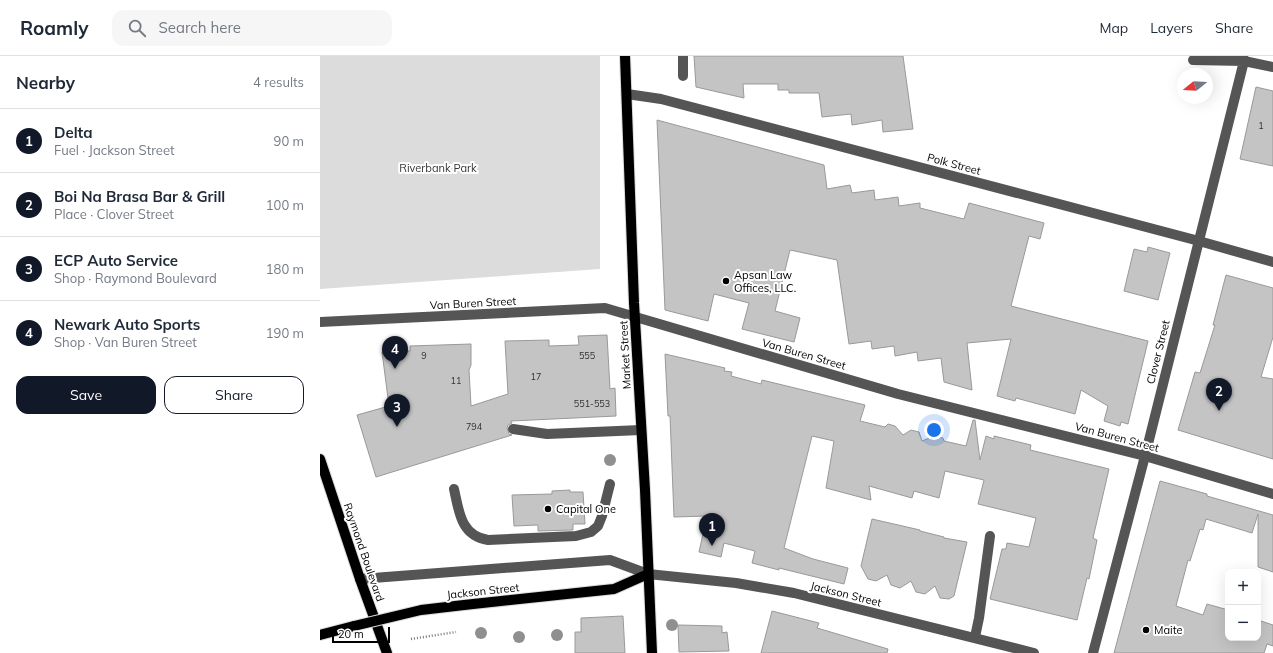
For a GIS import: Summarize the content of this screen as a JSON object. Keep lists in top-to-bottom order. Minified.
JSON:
{"streets":{"main road":["Market Street","Raymond Boulevard","Jackson Street"],"street":["Polk Street","Van Buren Street","Clover Street"]},"crossings":[["Polk Street","Clover Street"],["Polk Street","Market Street"],["Van Buren Street","Clover Street"],["Van Buren Street","Market Street"],["Market Street","Jackson Street"],["Raymond Boulevard","Jackson Street"]],"parks":["Riverbank Park"],"places":["Apsan Law Offices, LLC.","Capital One","Maite"],"house_numbers":["1","9","555","17","11","551-553","794"],"scale_bar":"20 m","north":"left","page":{"header":"Roamly","search":"Search here","nav":["Map","Layers","Share"],"heading":["Nearby","4 results"],"list":[{"mark":"1","name":"Delta","note":"Fuel · Jackson Street","value":"90 m"},{"mark":"2","name":"Boi Na Brasa Bar & Grill","note":"Place · Clover Street","value":"100 m"},{"mark":"3","name":"ECP Auto Service","note":"Shop · Raymond Boulevard","value":"180 m"},{"mark":"4","name":"Newark Auto Sports","note":"Shop · Van Buren Street","value":"190 m"}],"pins":["4","2","3","1"],"buttons":["Save","Share"],"map_buttons":["+","−"],"scale":"20 m"}}
